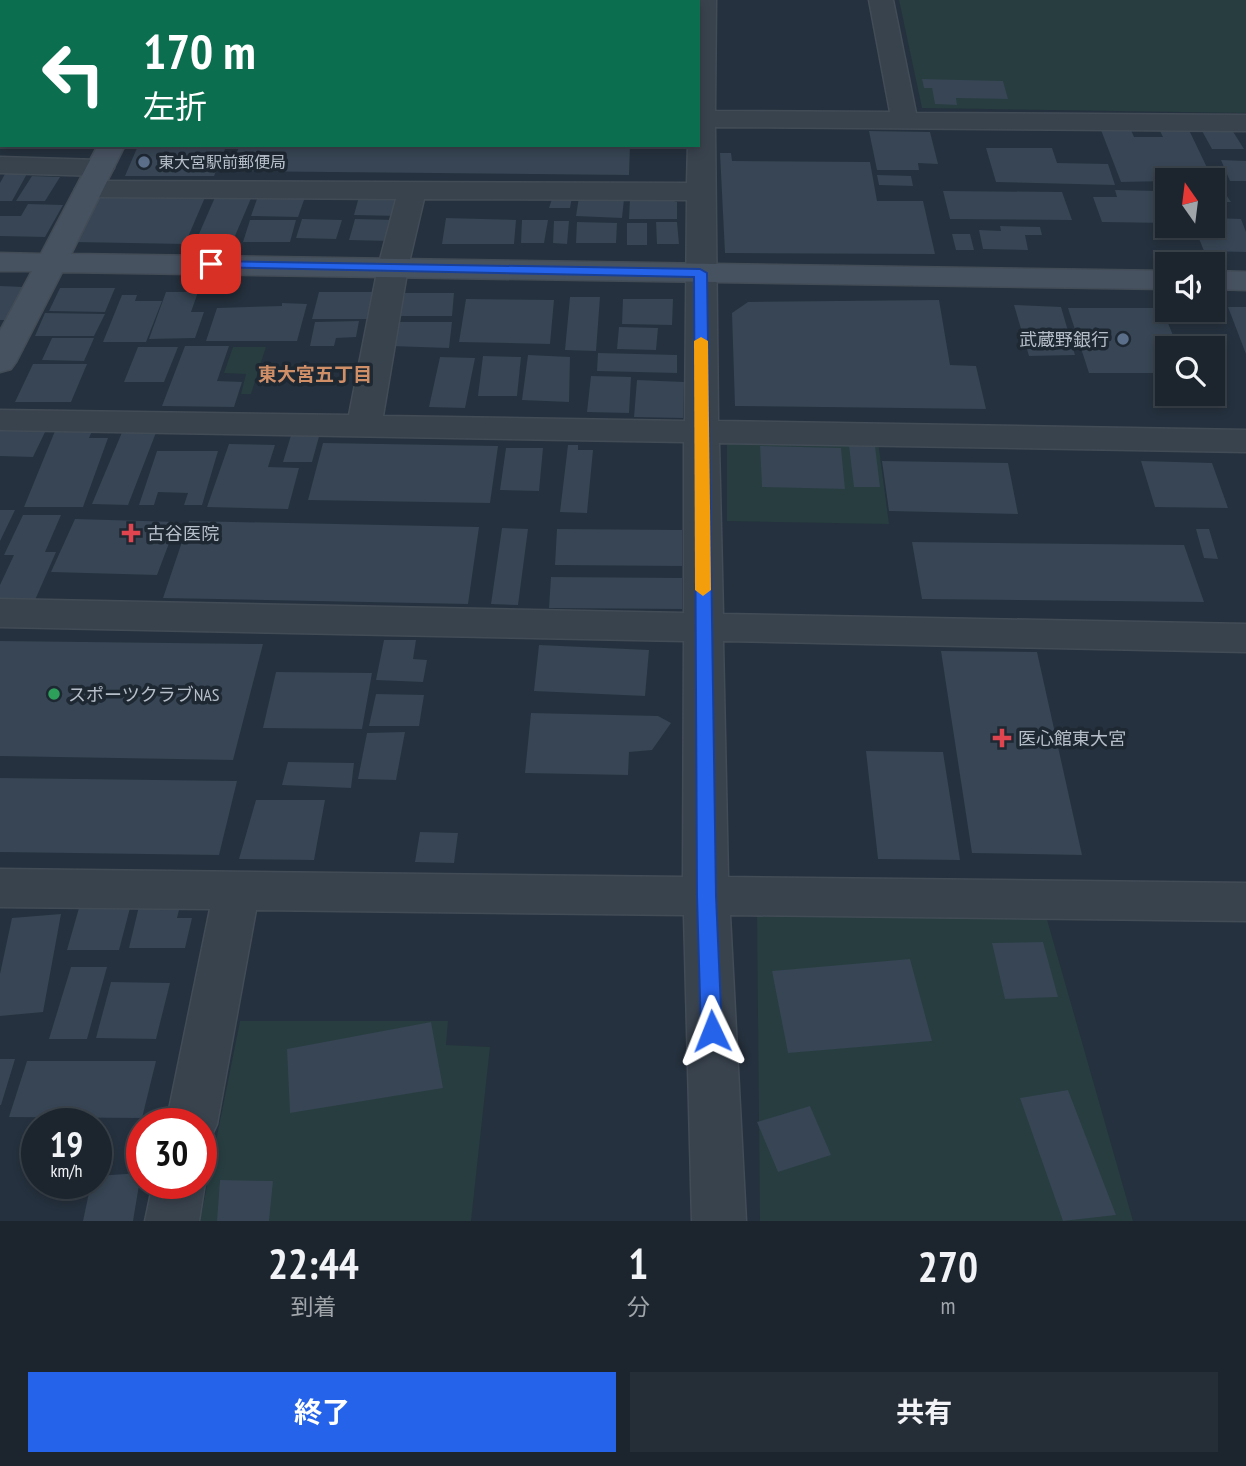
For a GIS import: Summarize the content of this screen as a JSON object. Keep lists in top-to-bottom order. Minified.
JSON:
{"districts":["東大宮五丁目"],"places":{"other":["東大宮駅前郵便局","武蔵野銀行","スポーツクラブNAS"],"health":["古谷医院","医心館東大宮"]},"north":"top","page":{"turn":["170 m","左折"],"speed":"19 km/h","limit":"30","eta":["22:44","到着","1","分","270","m"],"buttons":["終了","共有"]}}
